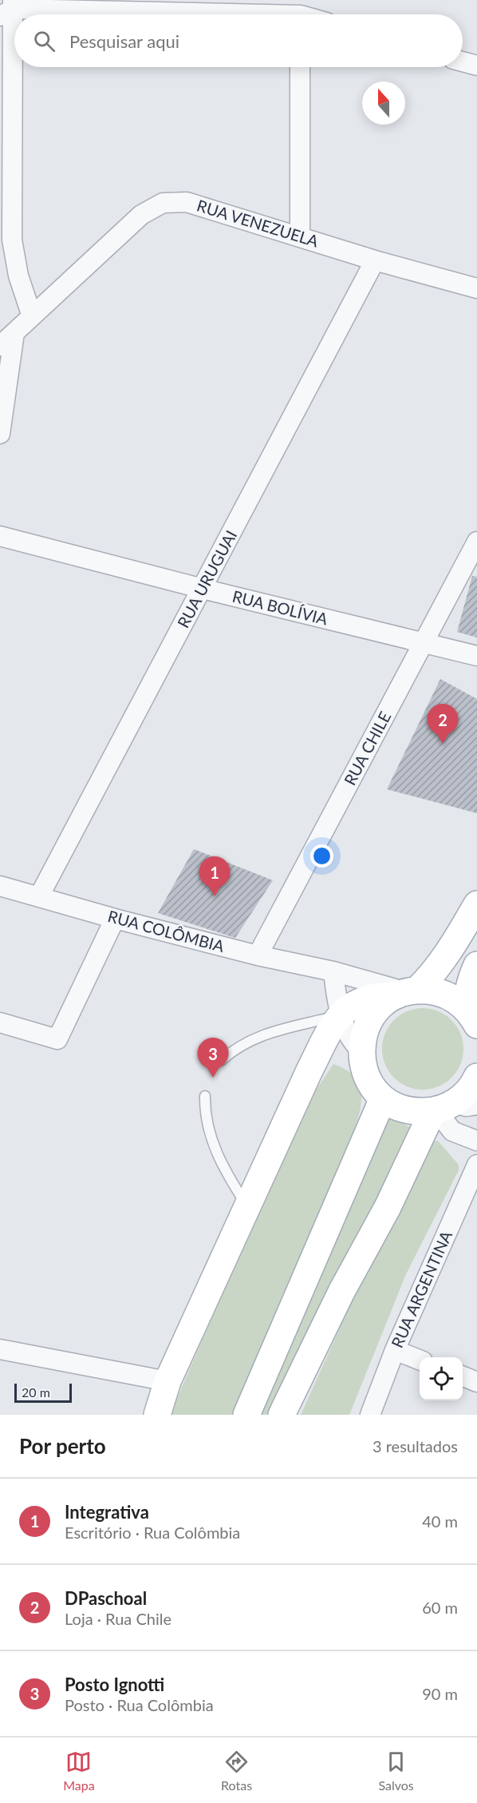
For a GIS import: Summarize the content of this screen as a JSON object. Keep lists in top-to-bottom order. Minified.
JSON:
{"streets":{"street":["RUA VENEZUELA","RUA URUGUAI","RUA BOLÍVIA","RUA CHILE","RUA COLÔMBIA","RUA ARGENTINA"]},"crossings":[["RUA VENEZUELA","RUA URUGUAI"],["RUA URUGUAI","RUA BOLÍVIA"],["RUA URUGUAI","RUA COLÔMBIA"],["RUA BOLÍVIA","RUA CHILE"],["RUA CHILE","RUA COLÔMBIA"]],"scale_bar":"20 m","north":"top","page":{"search":"Pesquisar aqui","pins":["2","1","3"],"scale":"20 m","heading":["Por perto","3 resultados"],"list":[{"mark":"1","name":"Integrativa","note":"Escritório · Rua Colômbia","value":"40 m"},{"mark":"2","name":"DPaschoal","note":"Loja · Rua Chile","value":"60 m"},{"mark":"3","name":"Posto Ignotti","note":"Posto · Rua Colômbia","value":"90 m"}],"nav":["Mapa","Rotas","Salvos"]}}
